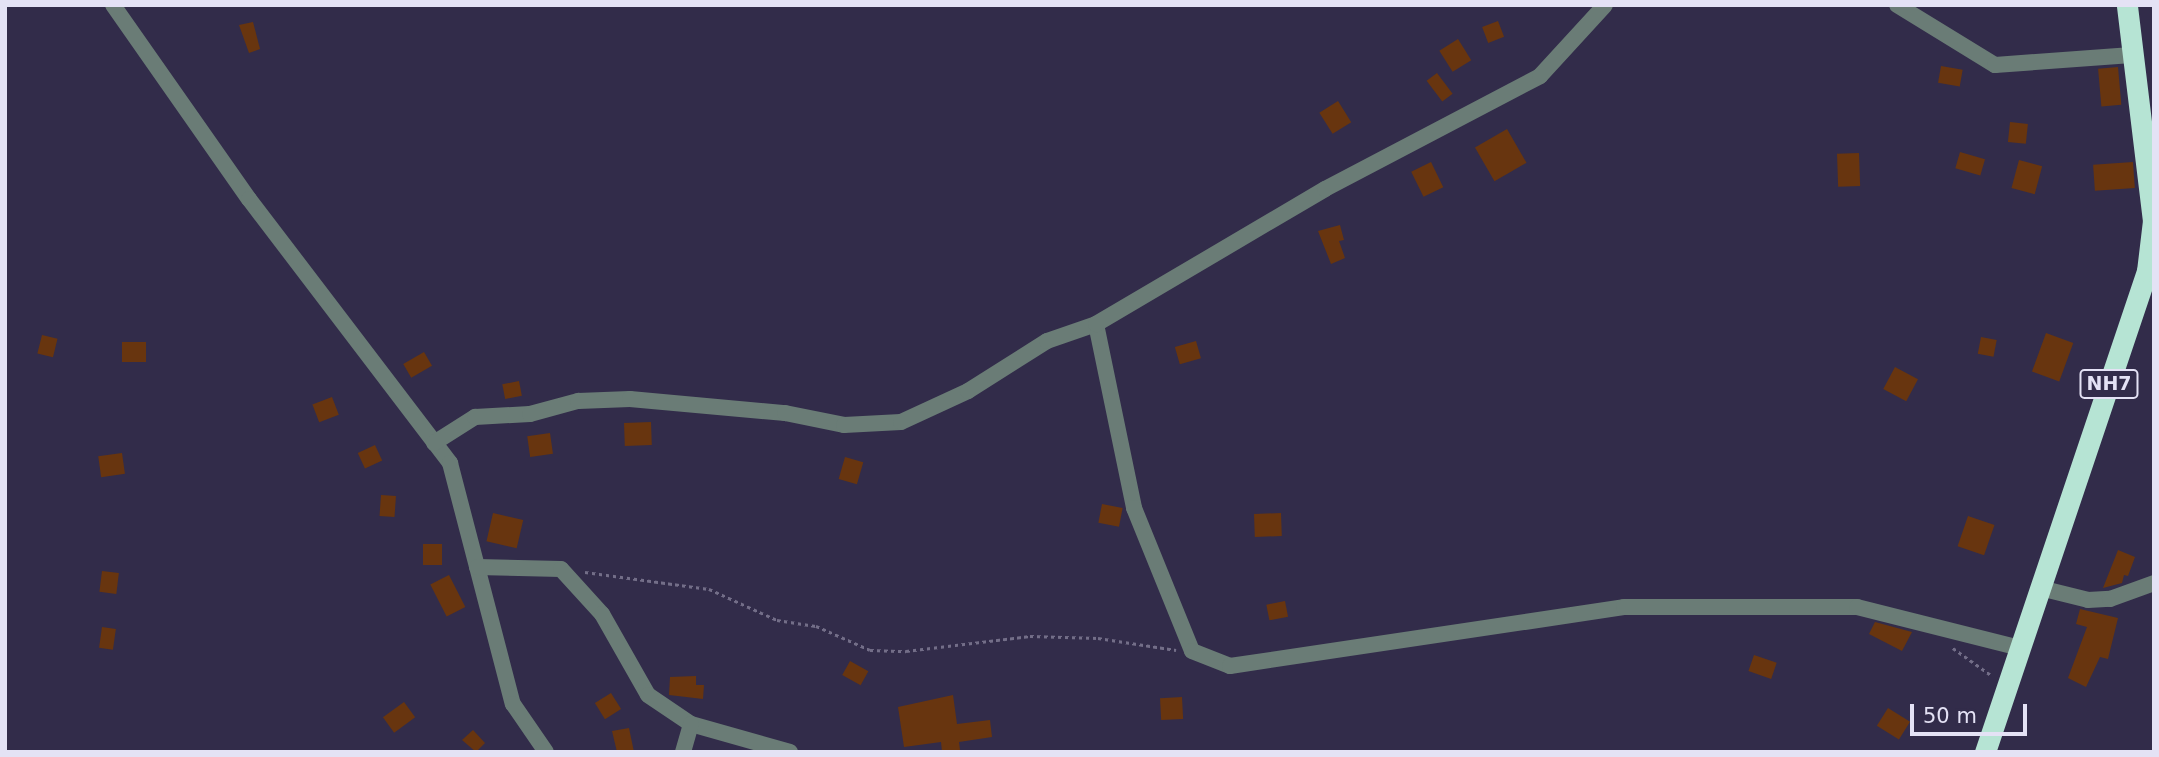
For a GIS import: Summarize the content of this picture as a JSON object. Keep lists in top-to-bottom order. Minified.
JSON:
{"streets":{"highway":["NH7"]},"scale_bar":"50 m"}
